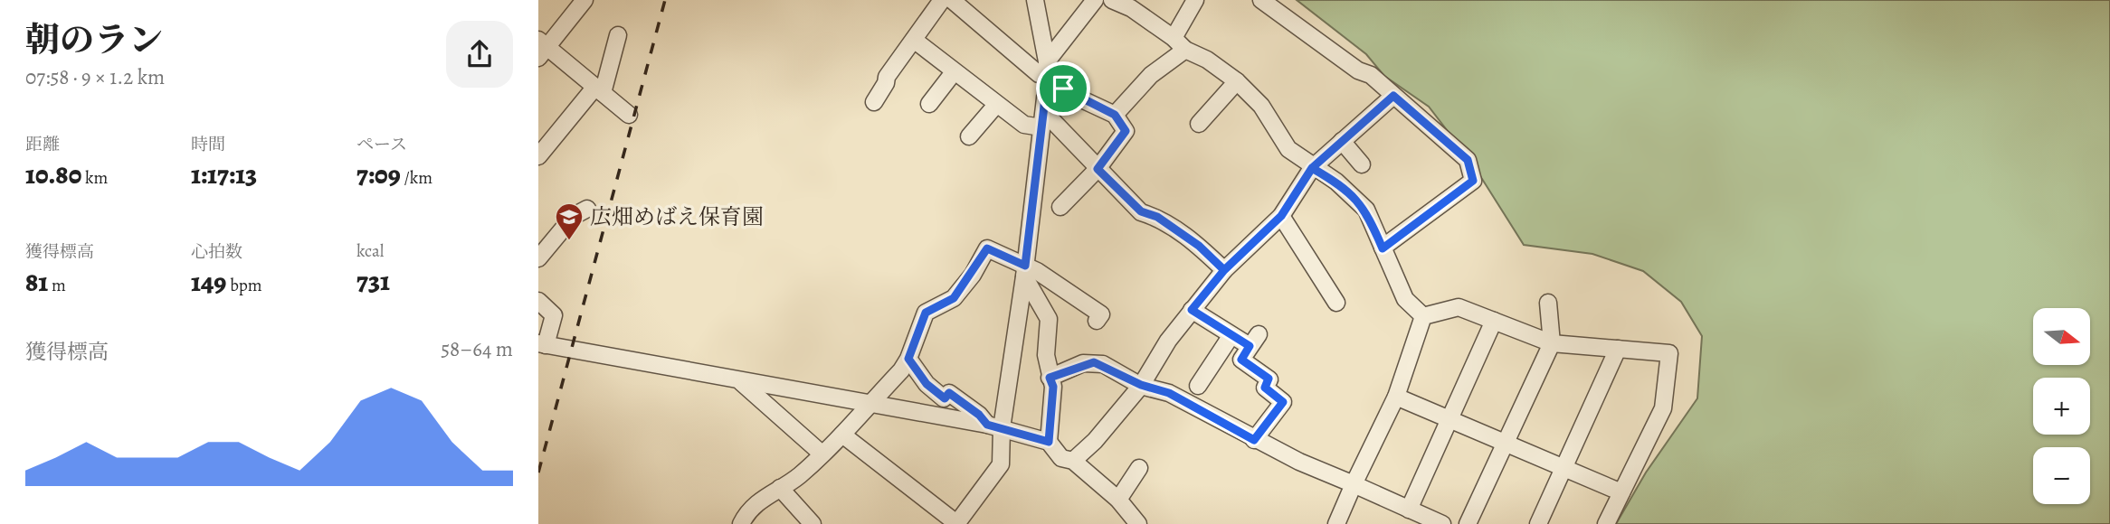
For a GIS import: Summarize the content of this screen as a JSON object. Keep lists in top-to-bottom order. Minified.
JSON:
{"places":{"school or university":["広畑めばえ保育園"]},"north":"right","page":{"heading":["朝のラン","07:58 · 9 × 1.2 km"],"stats":[["距離","10.80 km"],["時間","1:17:13"],["ペース","7:09 /km"],["獲得標高","81 m"],["心拍数","149 bpm"],["kcal","731"]],"map_buttons":["+","−"],"chart":["獲得標高","58–64 m"]}}
